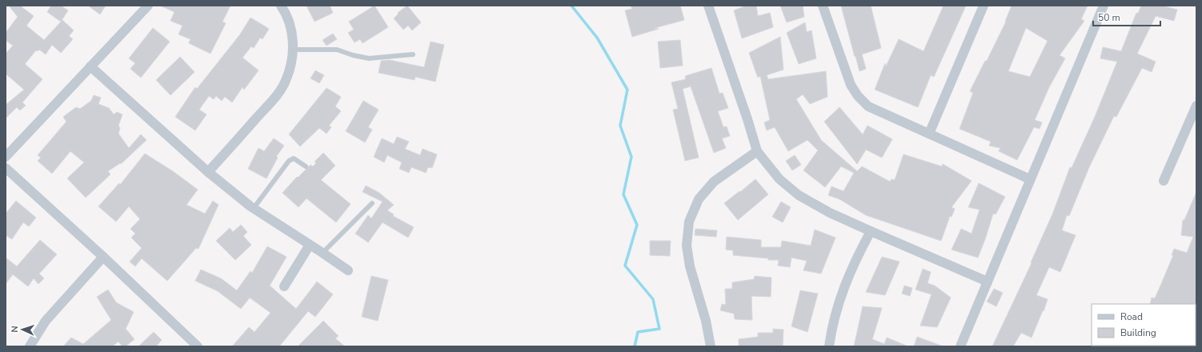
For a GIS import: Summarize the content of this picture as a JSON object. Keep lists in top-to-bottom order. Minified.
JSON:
{"legend":["Road","Building"],"scale_bar":"50 m","north":"left"}
